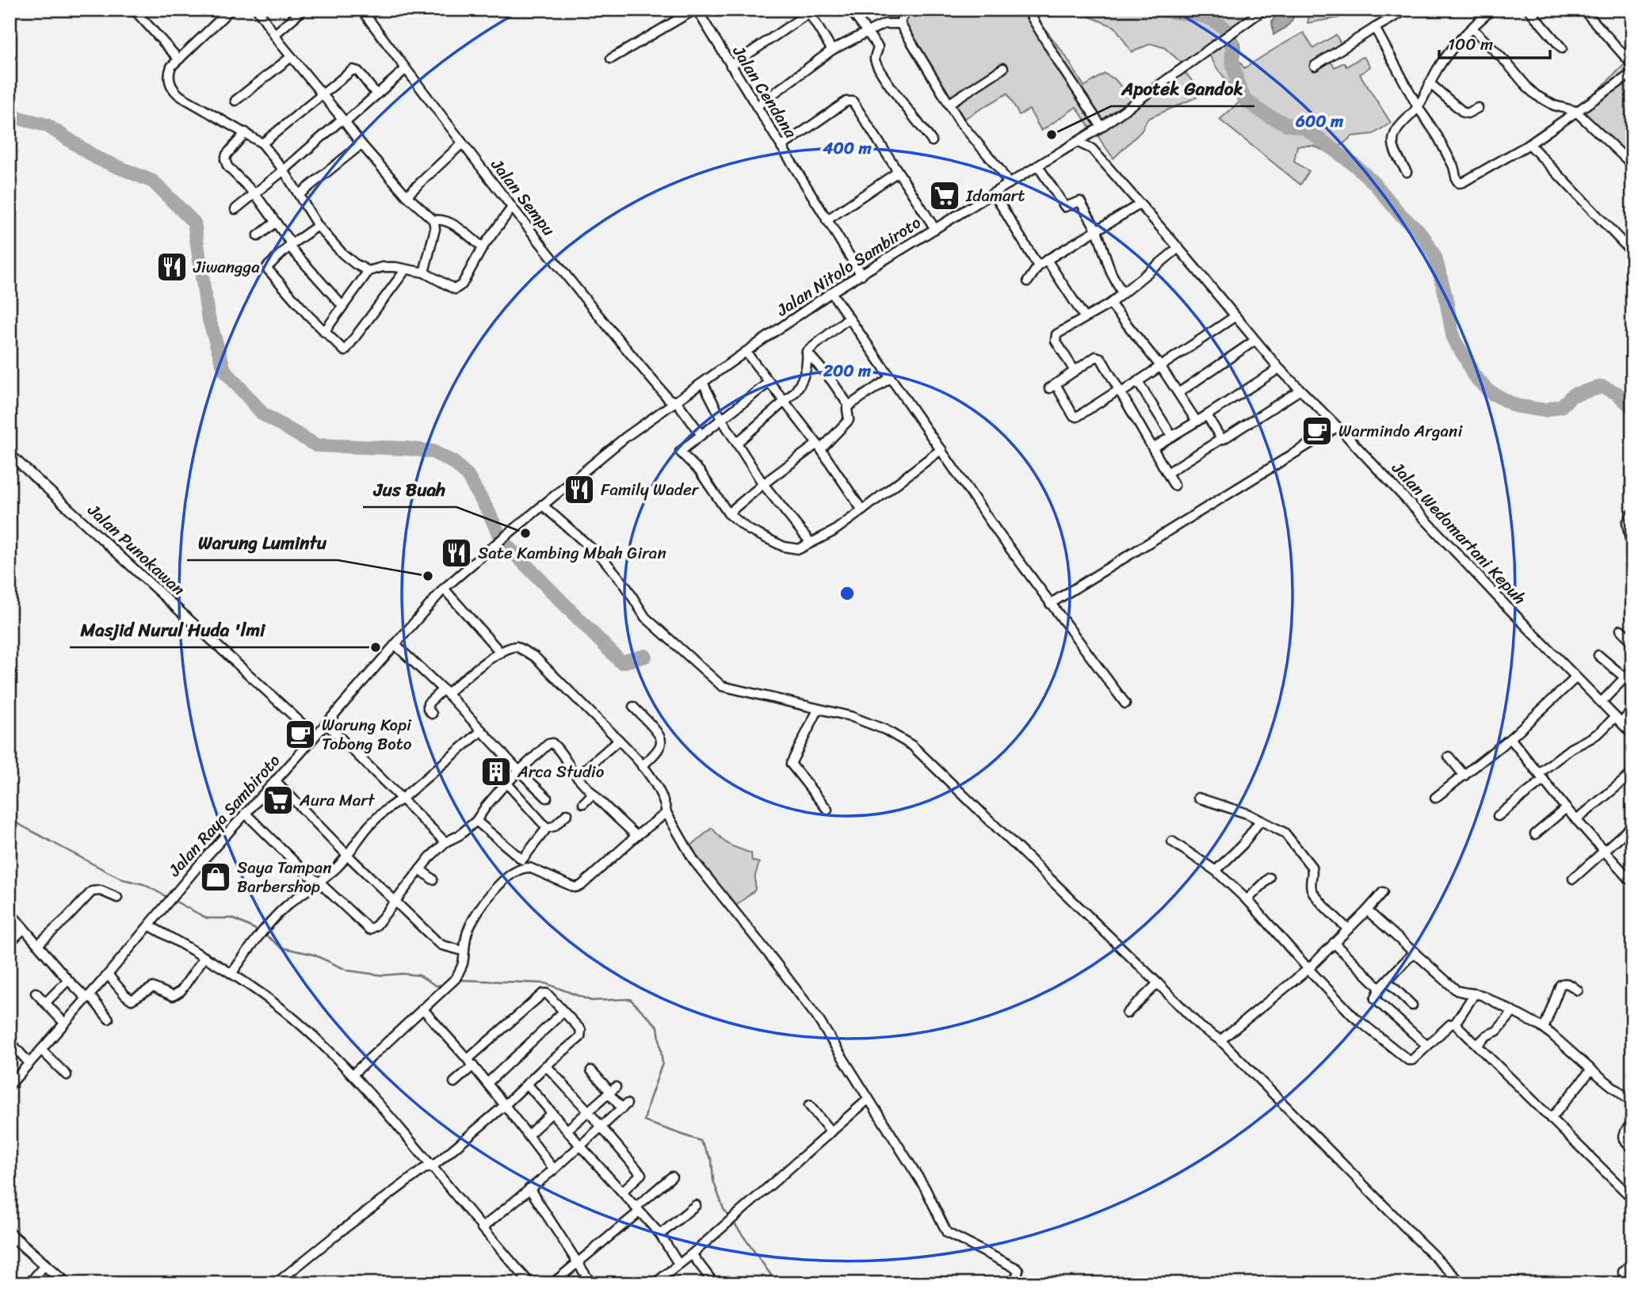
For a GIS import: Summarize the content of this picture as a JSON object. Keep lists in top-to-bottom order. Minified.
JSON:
{"streets":{"street":["Jalan Cendana","Jalan Sempu","Jalan Nitolo Sambiroto","Jalan Wedomartani Kepuh","Jalan Punokawan","Jalan Raya Sambiroto"]},"crossings":[["Jalan Cendana","Jalan Nitolo Sambiroto"],["Jalan Sempu","Jalan Nitolo Sambiroto"],["Jalan Nitolo Sambiroto","Jalan Wedomartani Kepuh"],["Jalan Nitolo Sambiroto","Jalan Raya Sambiroto"],["Jalan Punokawan","Jalan Raya Sambiroto"]],"places":{"other":["Apotek Gandok","Jus Buah","Warung Lumintu","Masjid Nurul Huda 'lmi"],"supermarket":["Idamart","Aura Mart"],"restaurant":["Jiwangga","Family Wader","Sate Kambing Mbah Giran"],"cafe":["Warmindo Argani","Warung Kopi Tobong Boto"],"building":["Arca Studio"],"shop":["Saya Tampan Barbershop"]},"scale_bar":"100 m","rings":["600 m","400 m","200 m"]}
